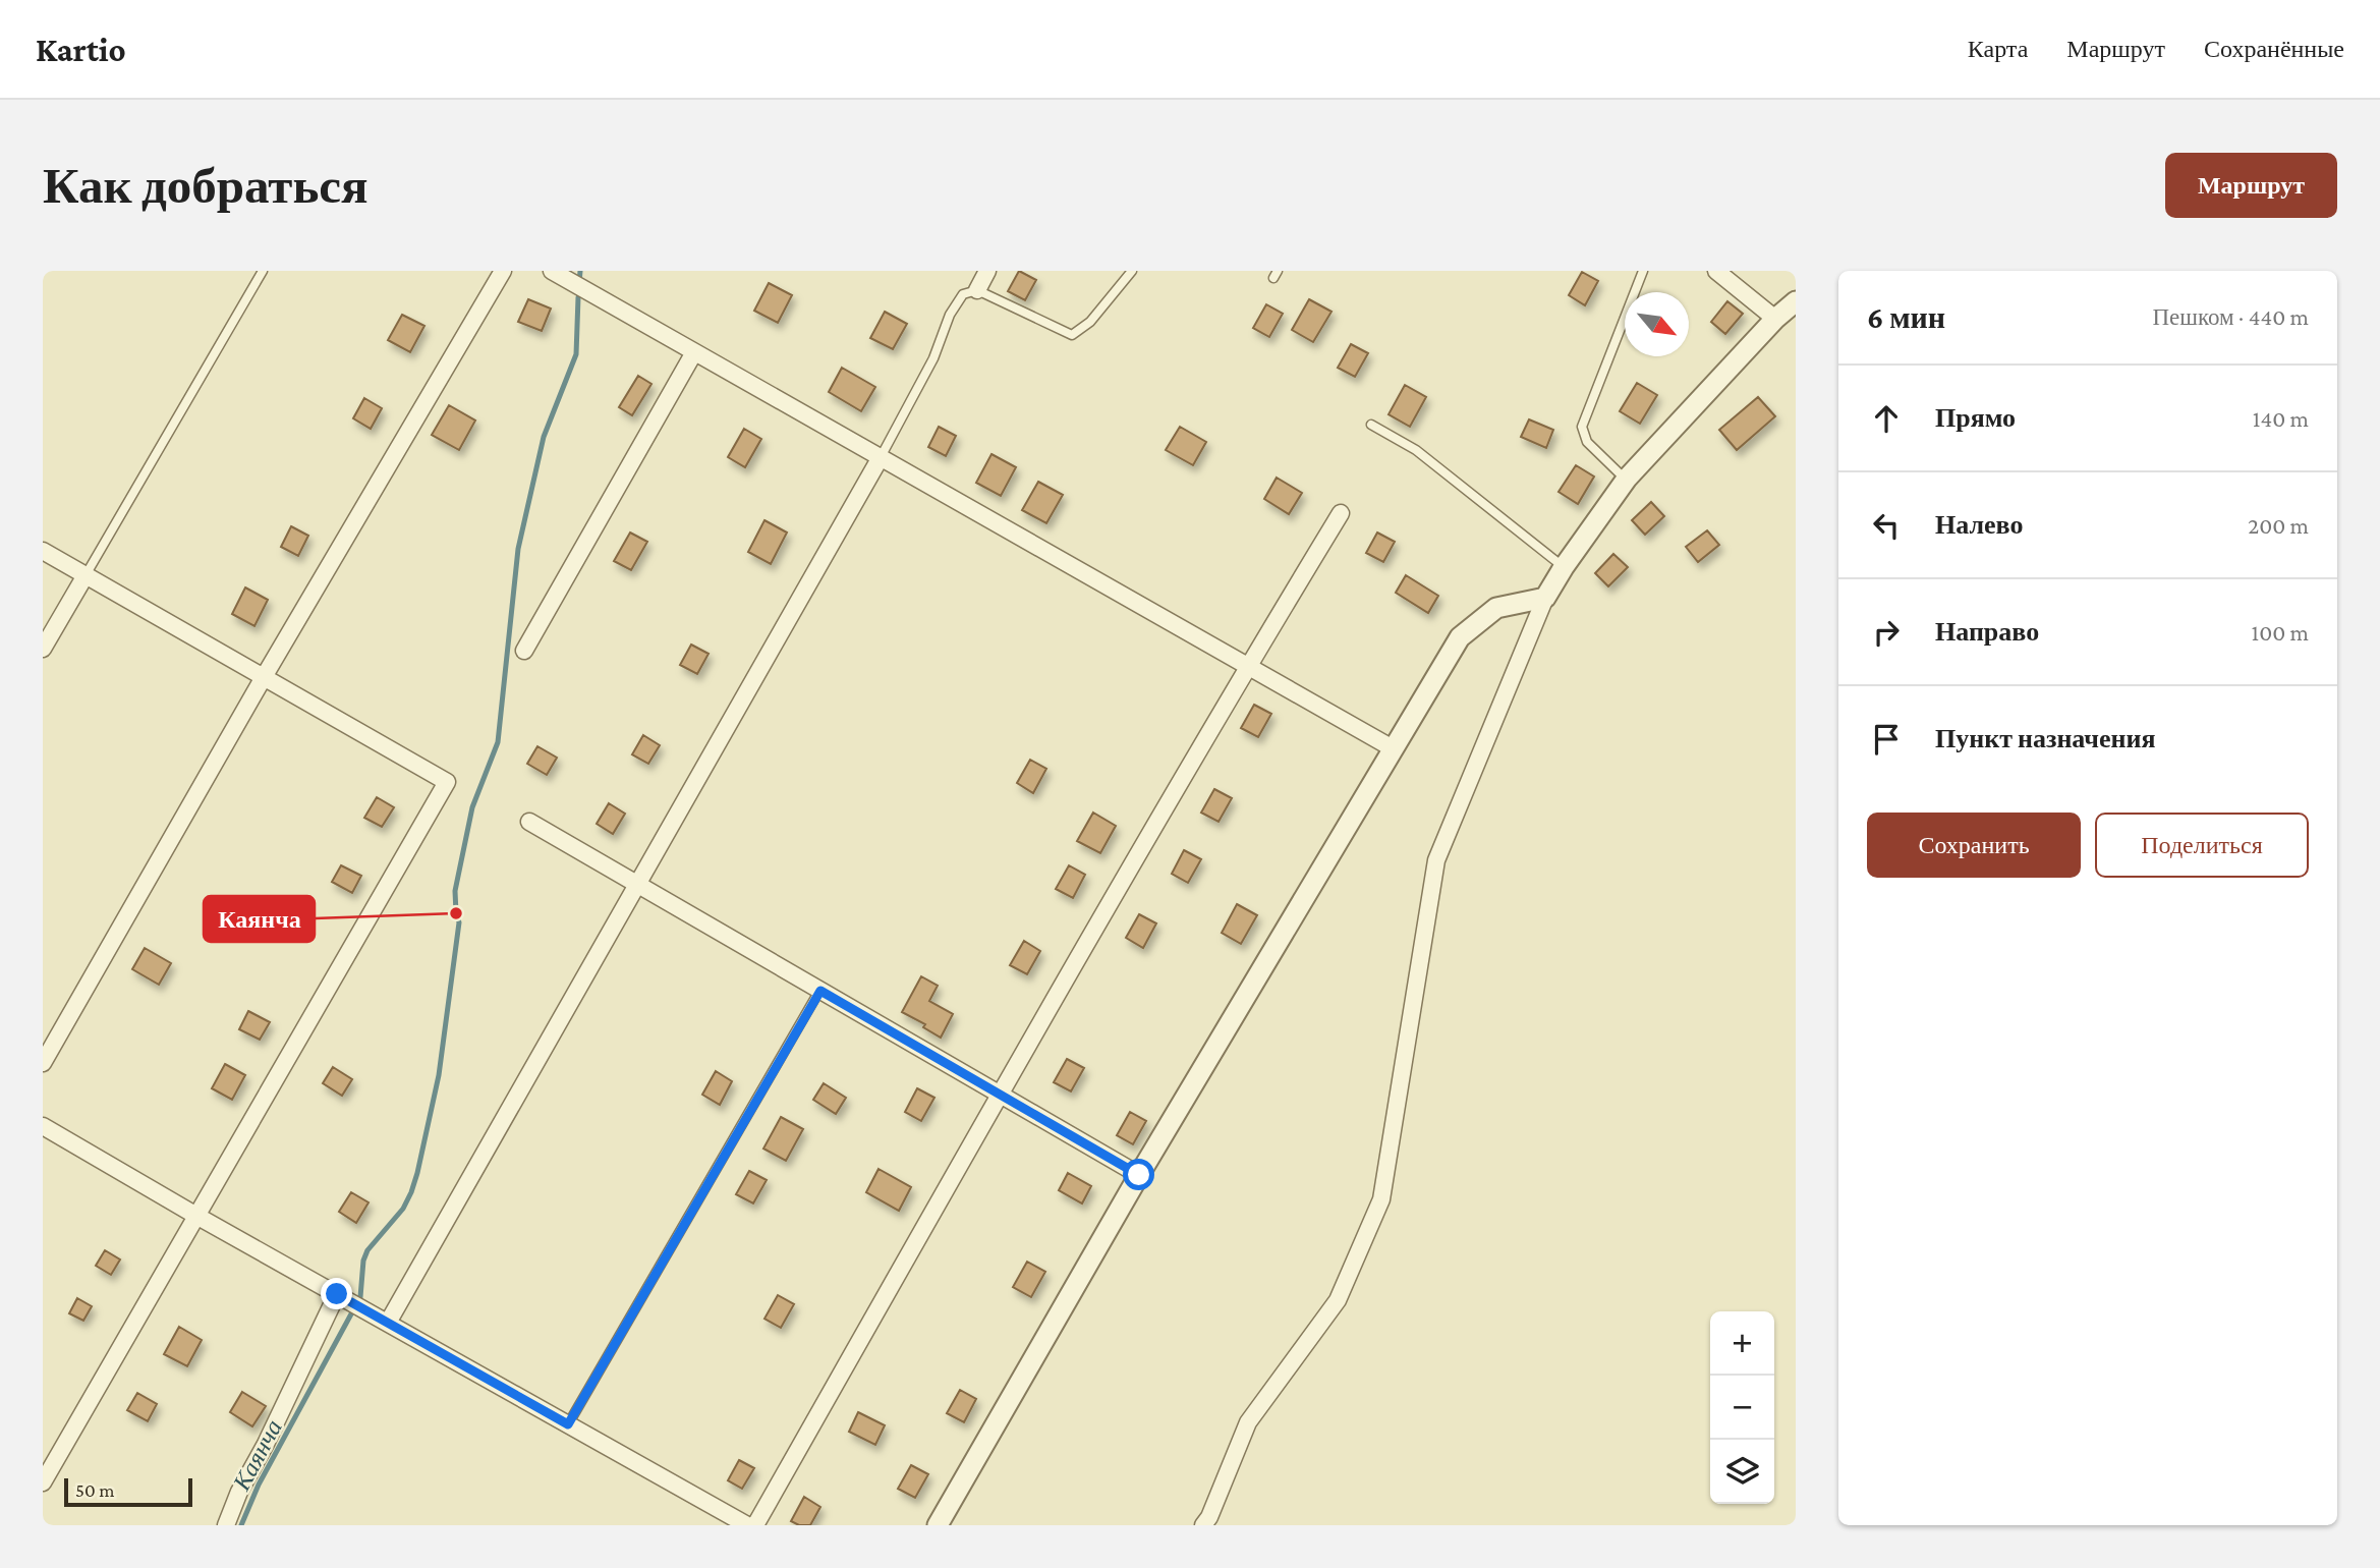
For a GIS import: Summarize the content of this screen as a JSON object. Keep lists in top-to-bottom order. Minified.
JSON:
{"water":["Каянча"],"places":["Каянча"],"scale_bar":"50 m","north":"bottom right","page":{"header":"Kartio","nav":["Карта","Маршрут","Сохранённые"],"buttons":["Маршрут",["Сохранить","Поделиться"]],"title":"Как добраться","heading":["6 мин","Пешком · 440 m"],"list":[["Прямо","140 m"],["Налево","200 m"],["Направо","100 m"],"Пункт назначения"],"map_buttons":["+","−"],"scale":"50 m"}}
